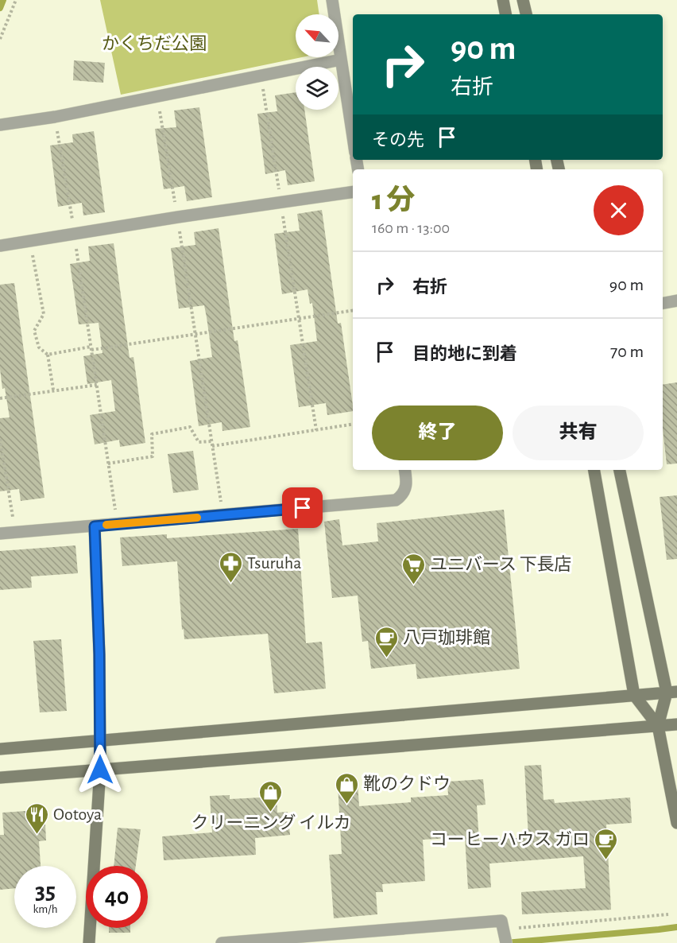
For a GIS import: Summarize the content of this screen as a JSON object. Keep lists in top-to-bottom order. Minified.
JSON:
{"parks":["かくちだ公園"],"places":{"pharmacy":["Tsuruha"],"supermarket":["ユニバース 下長店"],"cafe":["八戸珈琲館","コーヒーハウス ガロ"],"shop":["靴のクドウ","クリーニング イルカ"],"restaurant":["Ootoya"]},"north":"top left","page":{"turn":["90 m","右折"],"then":"その先","heading":["1 分","160 m · 13:00"],"list":[{"name":"右折","value":"90 m"},{"name":"目的地に到着","value":"70 m"}],"buttons":["終了","共有"],"speed":"35 km/h","limit":"40"}}
